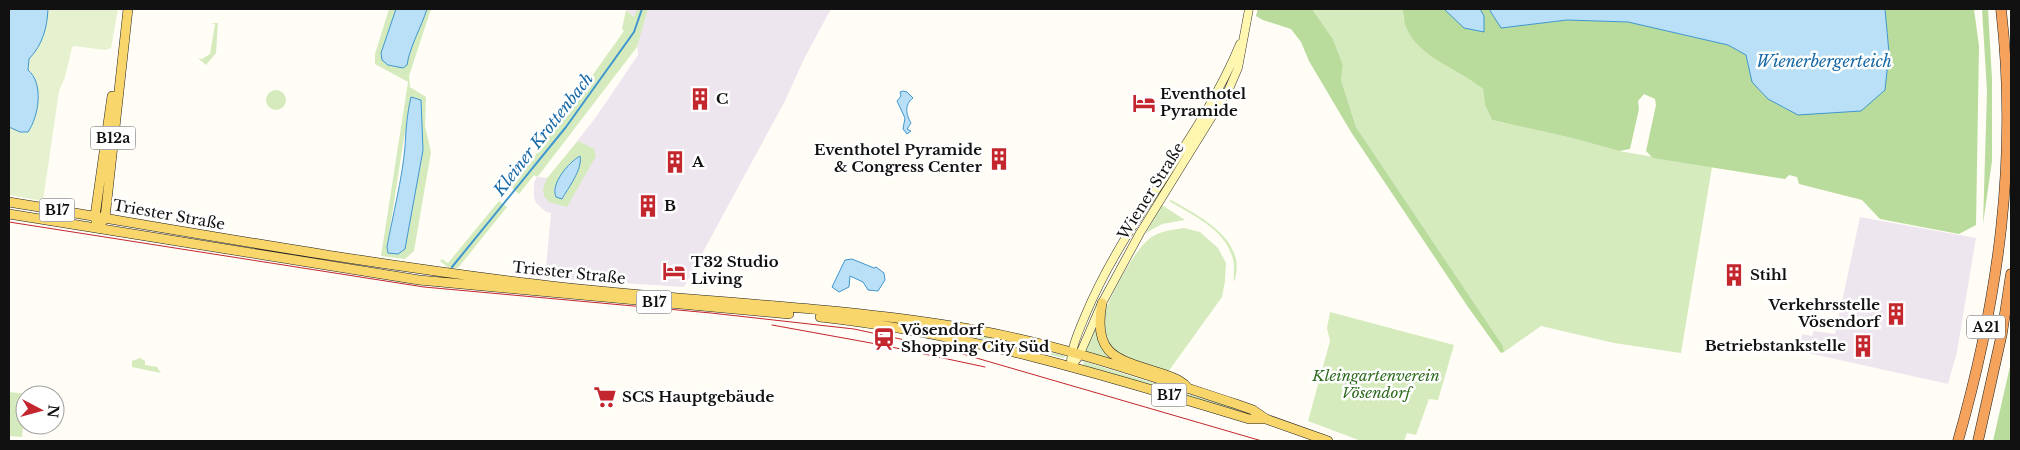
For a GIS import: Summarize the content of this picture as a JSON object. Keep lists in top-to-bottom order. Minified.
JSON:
{"streets":{"highway":["A21"],"main road":["B12a","Wiener Straße","B17","Triester Straße"]},"crossings":[["B12a","Triester Straße"],["Wiener Straße","Triester Straße"]],"water":["Wienerbergerteich","Kleiner Krottenbach"],"parks":["Kleingartenverein Vösendorf"],"places":{"building":["C","Eventhotel Pyramide & Congress Center","A","B","Stihl","Verkehrsstelle Vösendorf","Betriebstankstelle"],"hotel":["Eventhotel Pyramide","T32 Studio Living"],"station":["Vösendorf Shopping City Süd"],"supermarket":["SCS Hauptgebäude"]},"north":"right"}
